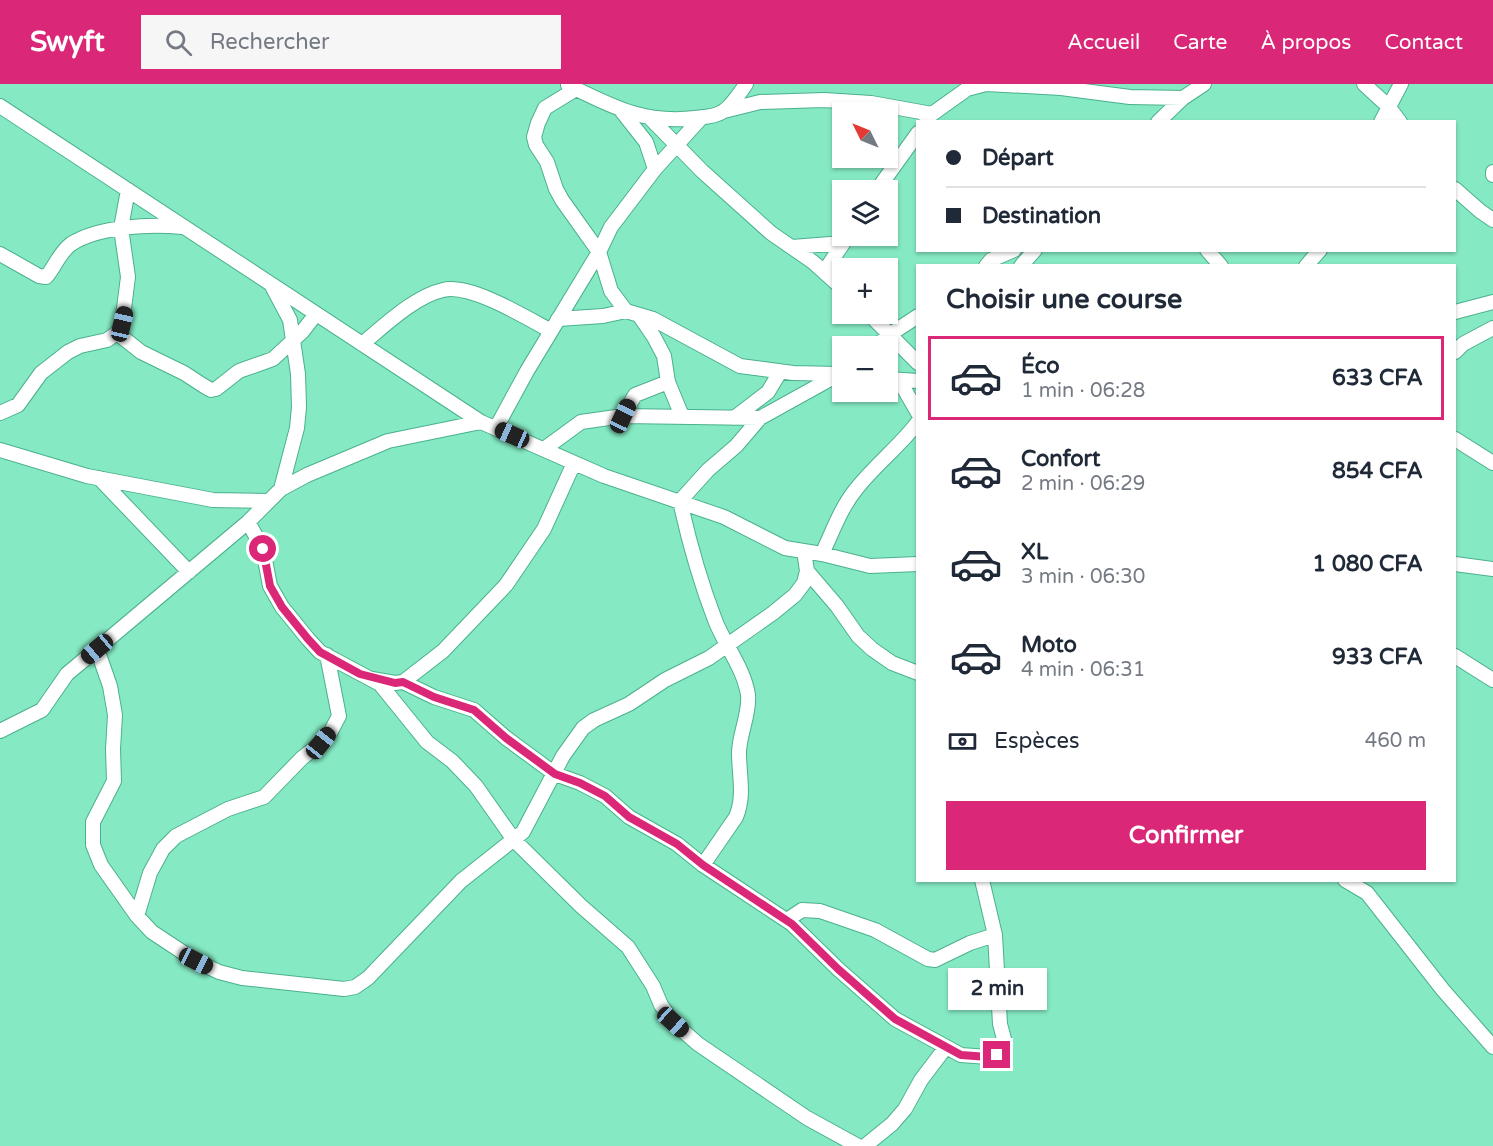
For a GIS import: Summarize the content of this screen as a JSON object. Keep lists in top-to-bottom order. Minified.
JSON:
{"north":"top left","page":{"header":"Swyft","search":"Rechercher","nav":["Accueil","Carte","À propos","Contact"],"map_buttons":["+","−"],"banner":["Départ","Destination"],"heading":"Choisir une course","list":[{"name":"Éco","note":"1 min · 06:28","value":"633 CFA"},{"name":"Confort","note":"2 min · 06:29","value":"854 CFA"},{"name":"XL","note":"3 min · 06:30","value":"1 080 CFA"},{"name":"Moto","note":"4 min · 06:31","value":"933 CFA"}],"pay":["Espèces","460 m"],"buttons":"Confirmer","bubble":"2 min"}}
